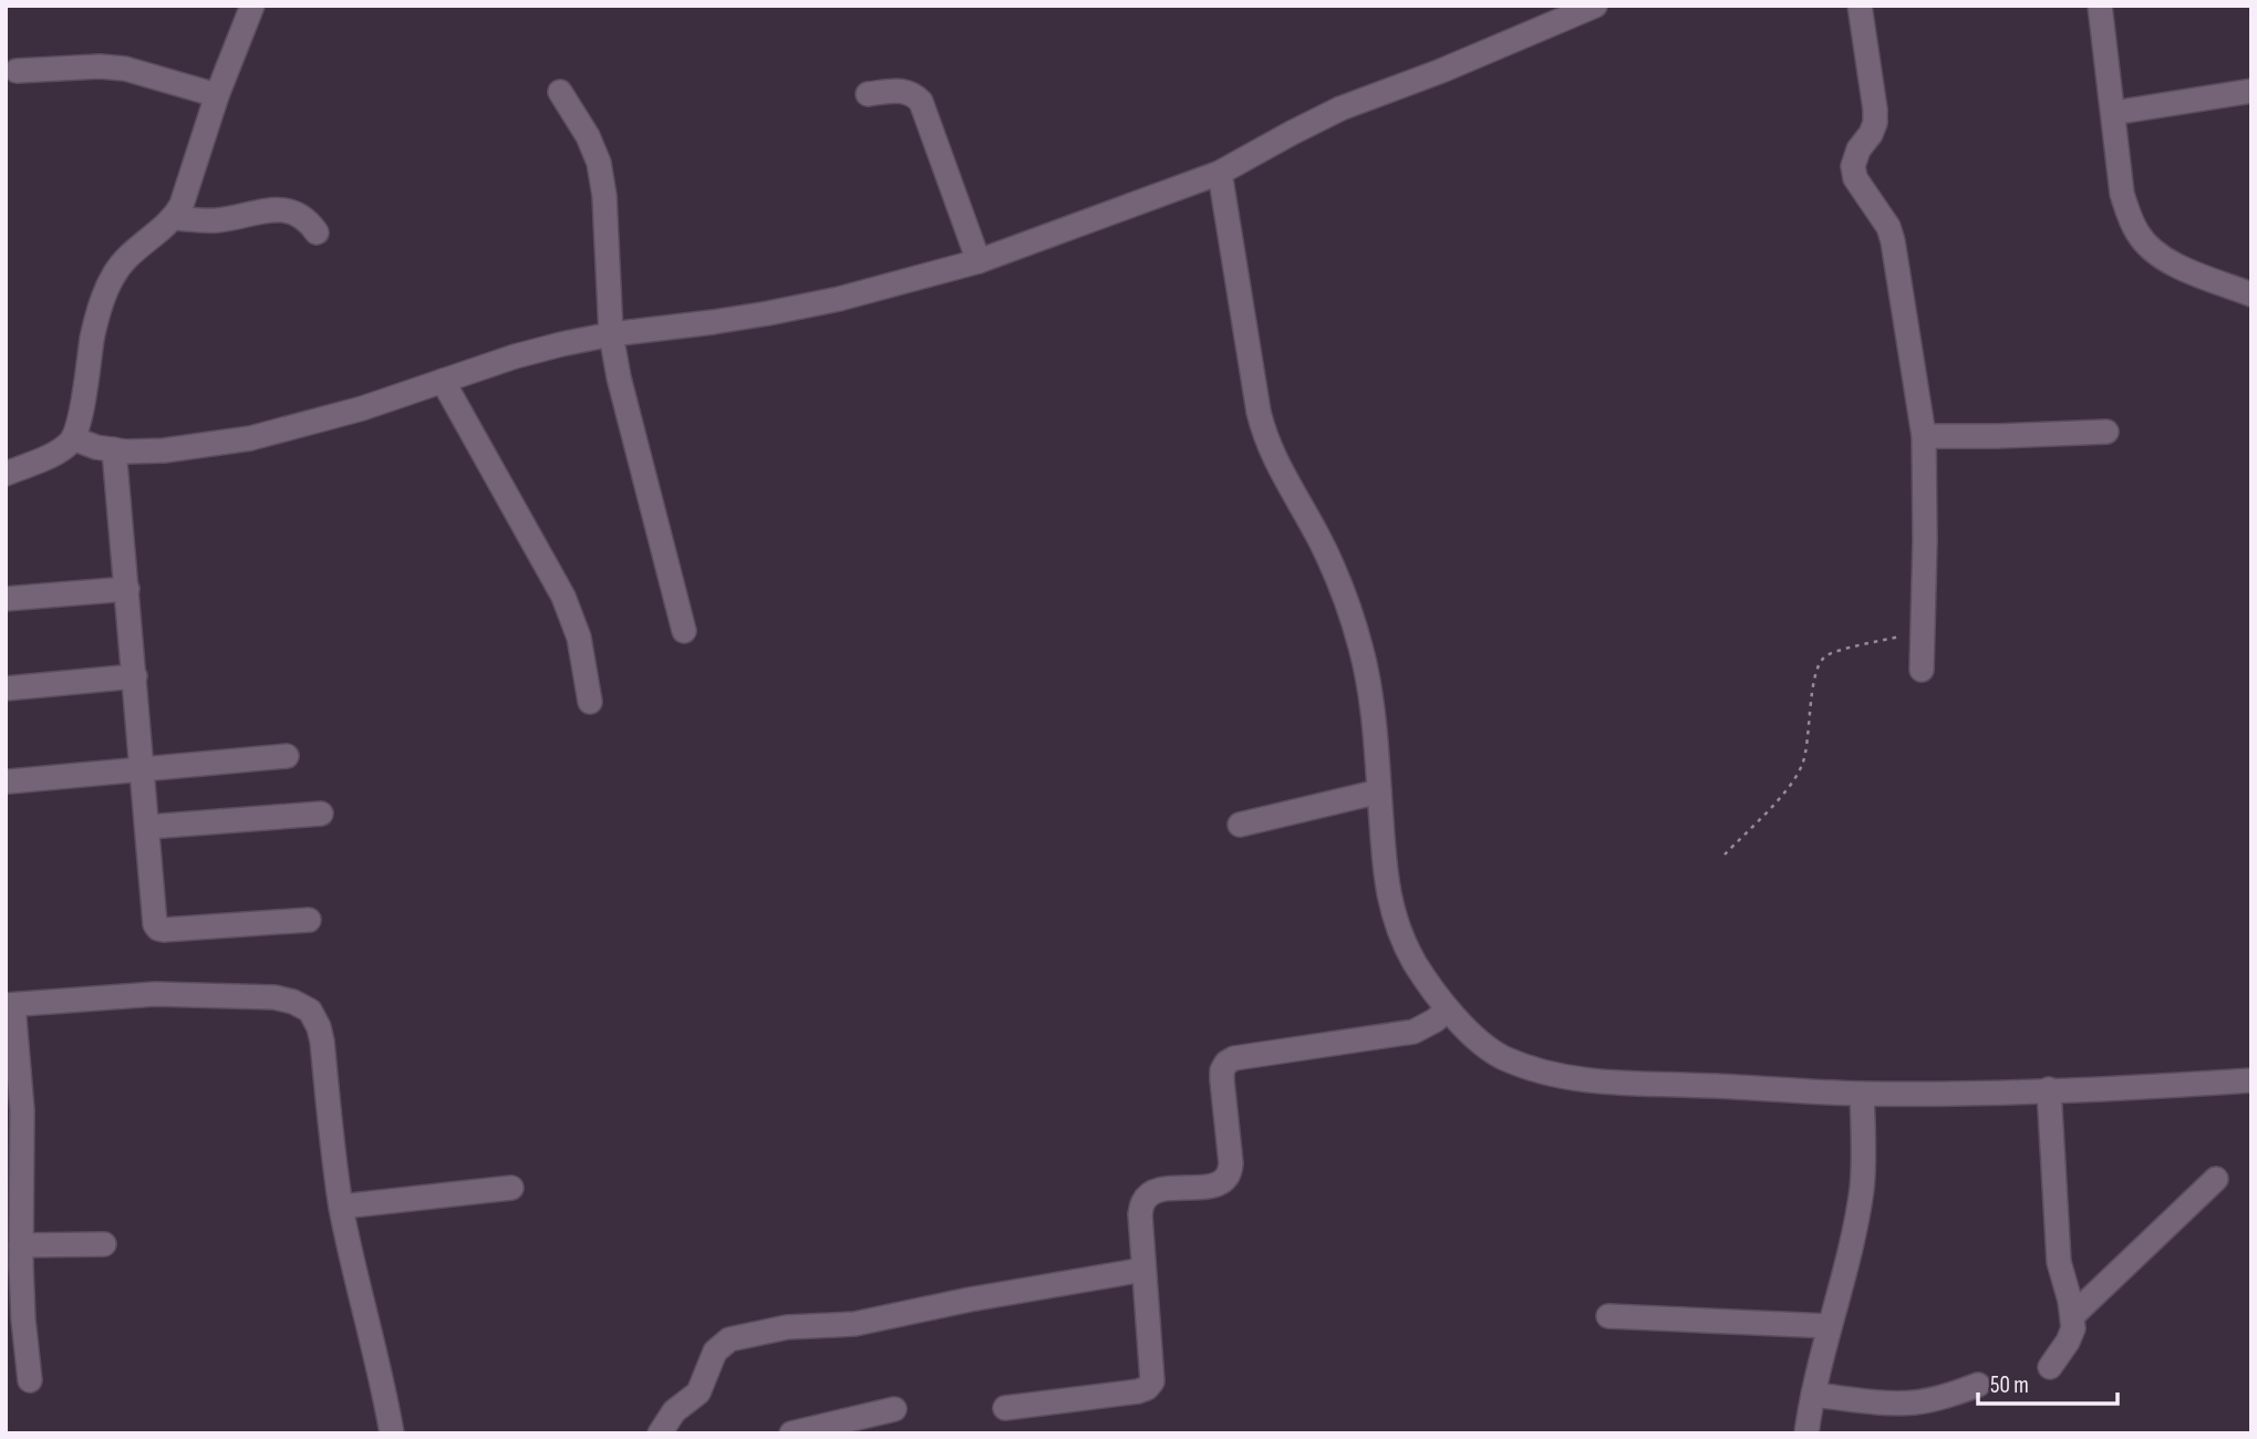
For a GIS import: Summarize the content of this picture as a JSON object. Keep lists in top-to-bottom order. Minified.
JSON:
{"scale_bar":"50 m"}
